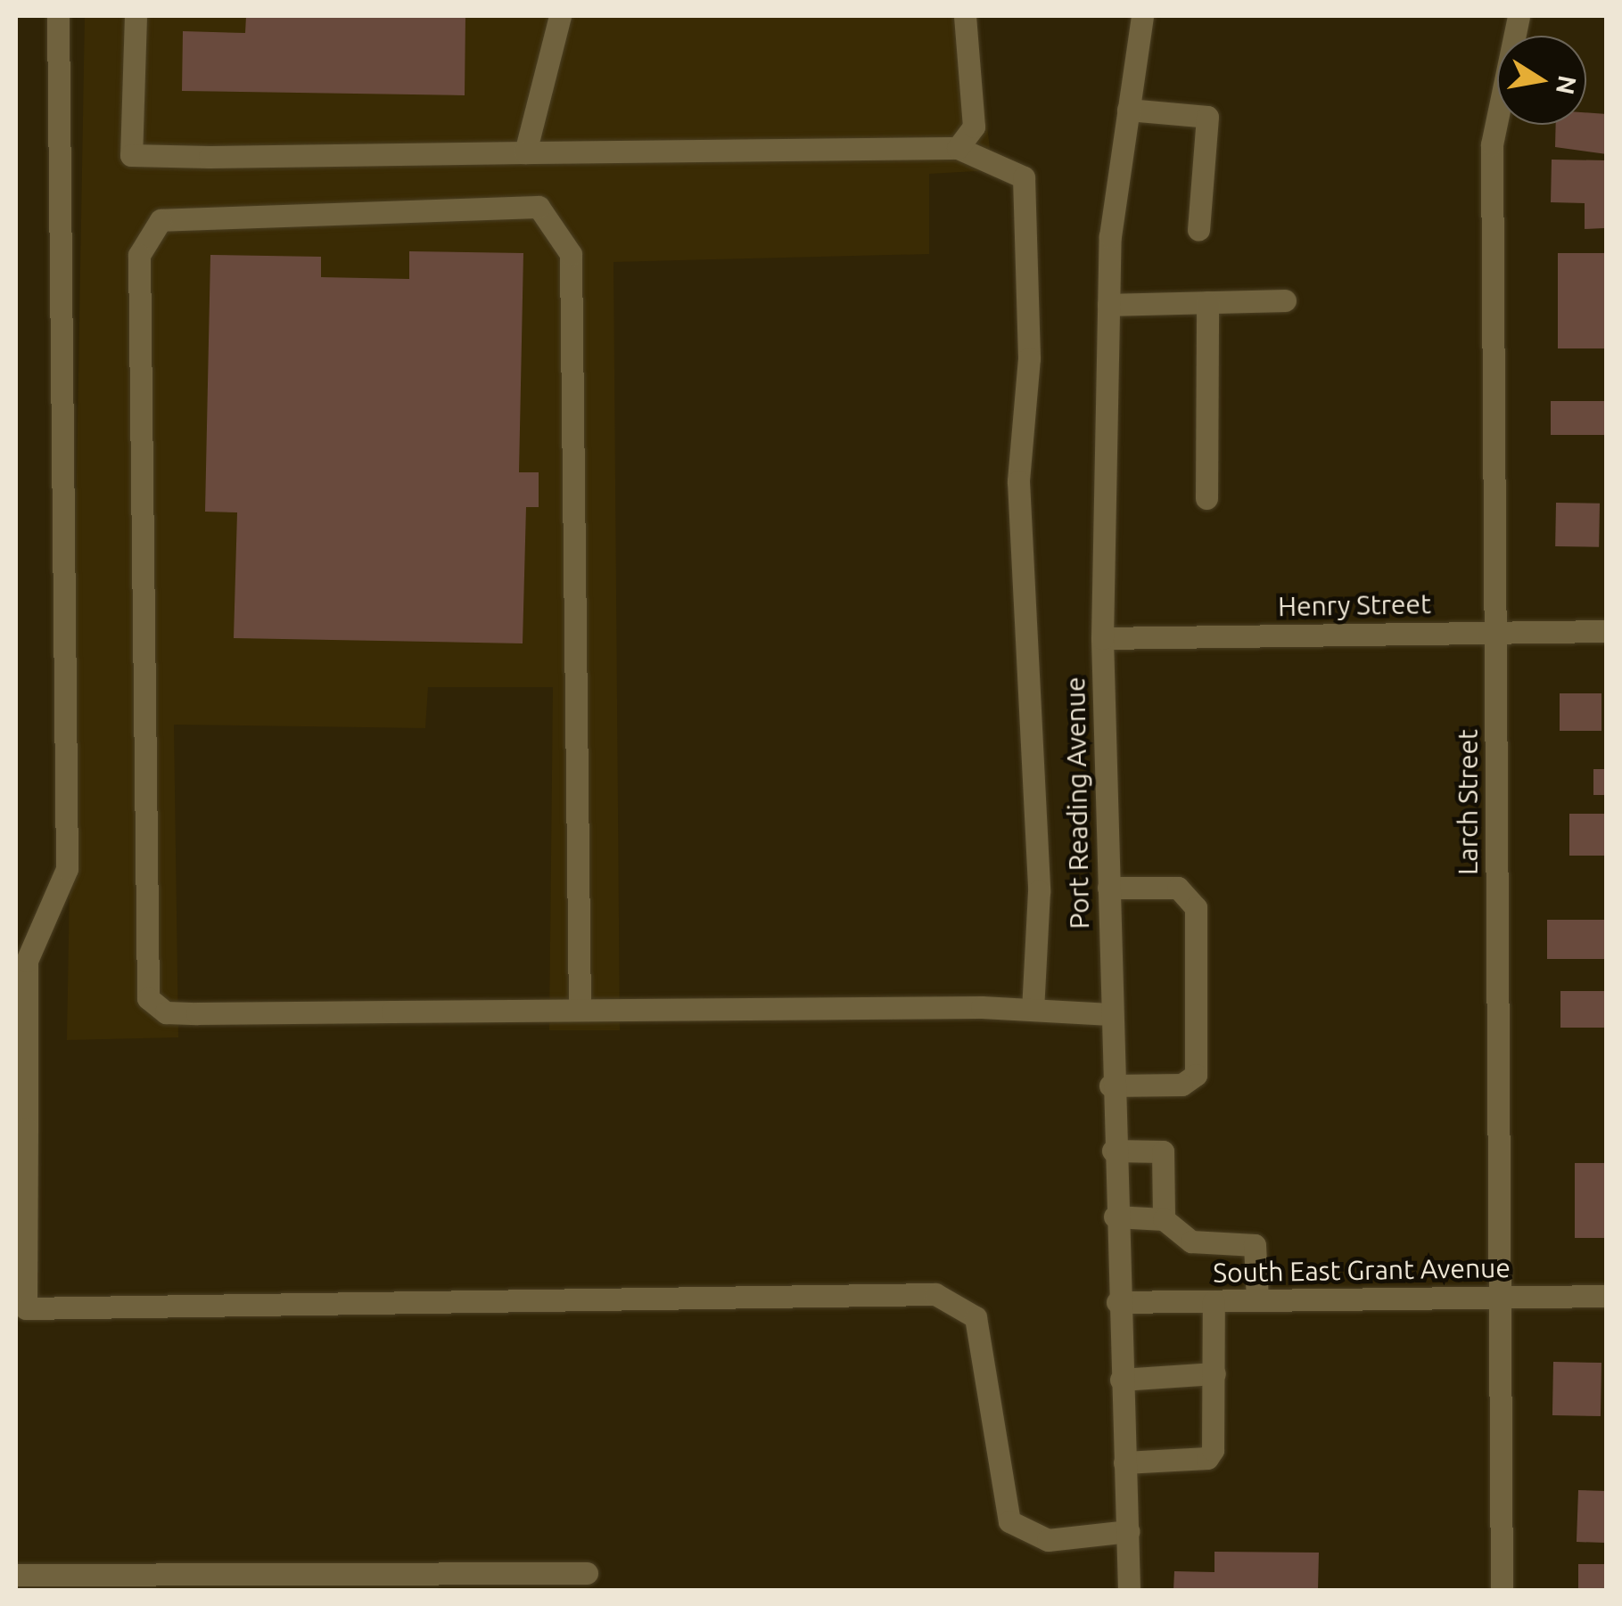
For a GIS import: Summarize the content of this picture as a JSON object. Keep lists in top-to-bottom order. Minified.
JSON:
{"streets":{"street":["Henry Street","Larch Street","Port Reading Avenue","South East Grant Avenue"]},"crossings":[["Henry Street","Larch Street"],["Henry Street","Port Reading Avenue"],["Larch Street","South East Grant Avenue"],["Port Reading Avenue","South East Grant Avenue"]],"north":"right"}
